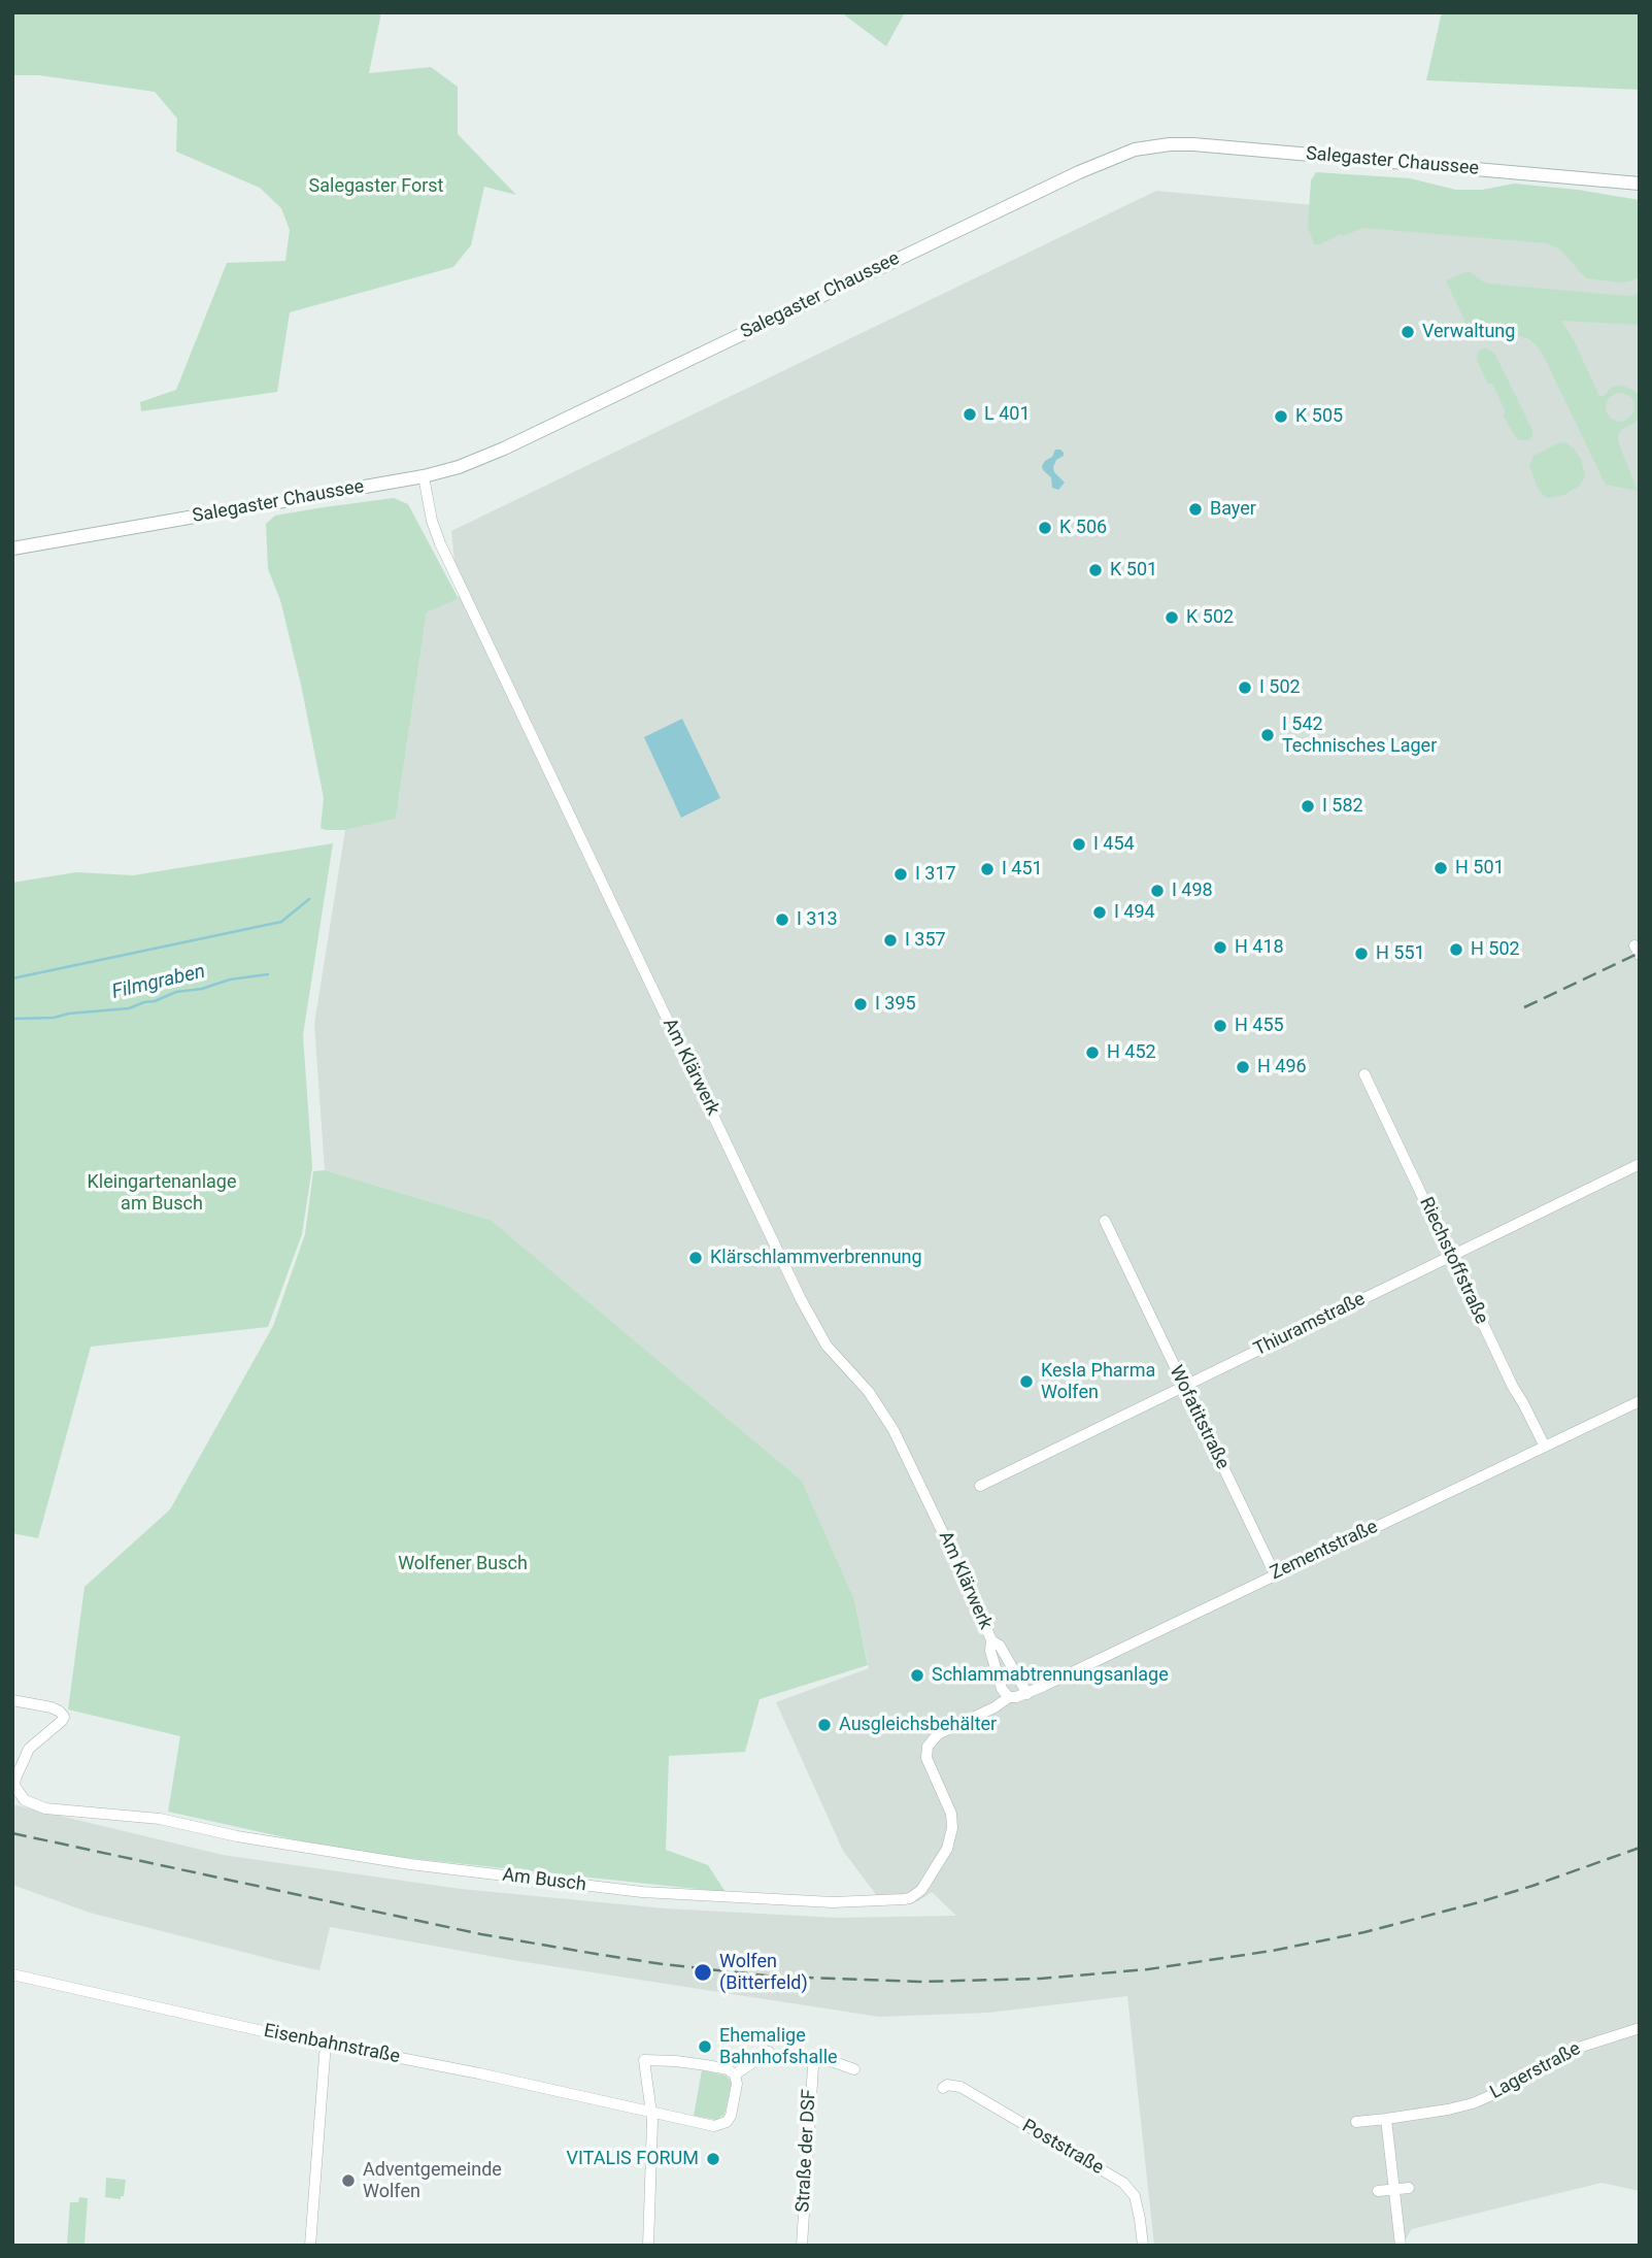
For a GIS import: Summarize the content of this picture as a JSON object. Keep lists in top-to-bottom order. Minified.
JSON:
{"streets":{"main road":["Salegaster Chaussee"],"street":["Am Klärwerk","Riechstoffstraße","Thiuramstraße","Wofatitstraße","Zementstraße","Am Busch","Eisenbahnstraße","Lagerstraße","Poststraße","Straße der DSF"]},"crossings":[["Salegaster Chaussee","Am Klärwerk"],["Am Klärwerk","Zementstraße"],["Am Klärwerk","Am Busch"],["Riechstoffstraße","Thiuramstraße"],["Riechstoffstraße","Zementstraße"],["Thiuramstraße","Wofatitstraße"],["Wofatitstraße","Zementstraße"],["Zementstraße","Am Busch"]],"water":["Filmgraben"],"parks":["Salegaster Forst","Kleingartenanlage am Busch","Wolfener Busch"],"places":["Verwaltung","L 401","K 505","Bayer","K 506","K 501","K 502","I 502","I 542 Technisches Lager","I 582","I 454","H 501","I 451","I 317","I 498","I 494","I 313","I 357","H 418","H 502","H 551","I 395","H 455","H 452","H 496","Klärschlammverbrennung","Kesla Pharma Wolfen","Schlammabtrennungsanlage","Ausgleichsbehälter","Wolfen (Bitterfeld)","Ehemalige Bahnhofshalle","VITALIS FORUM","Adventgemeinde Wolfen"]}
